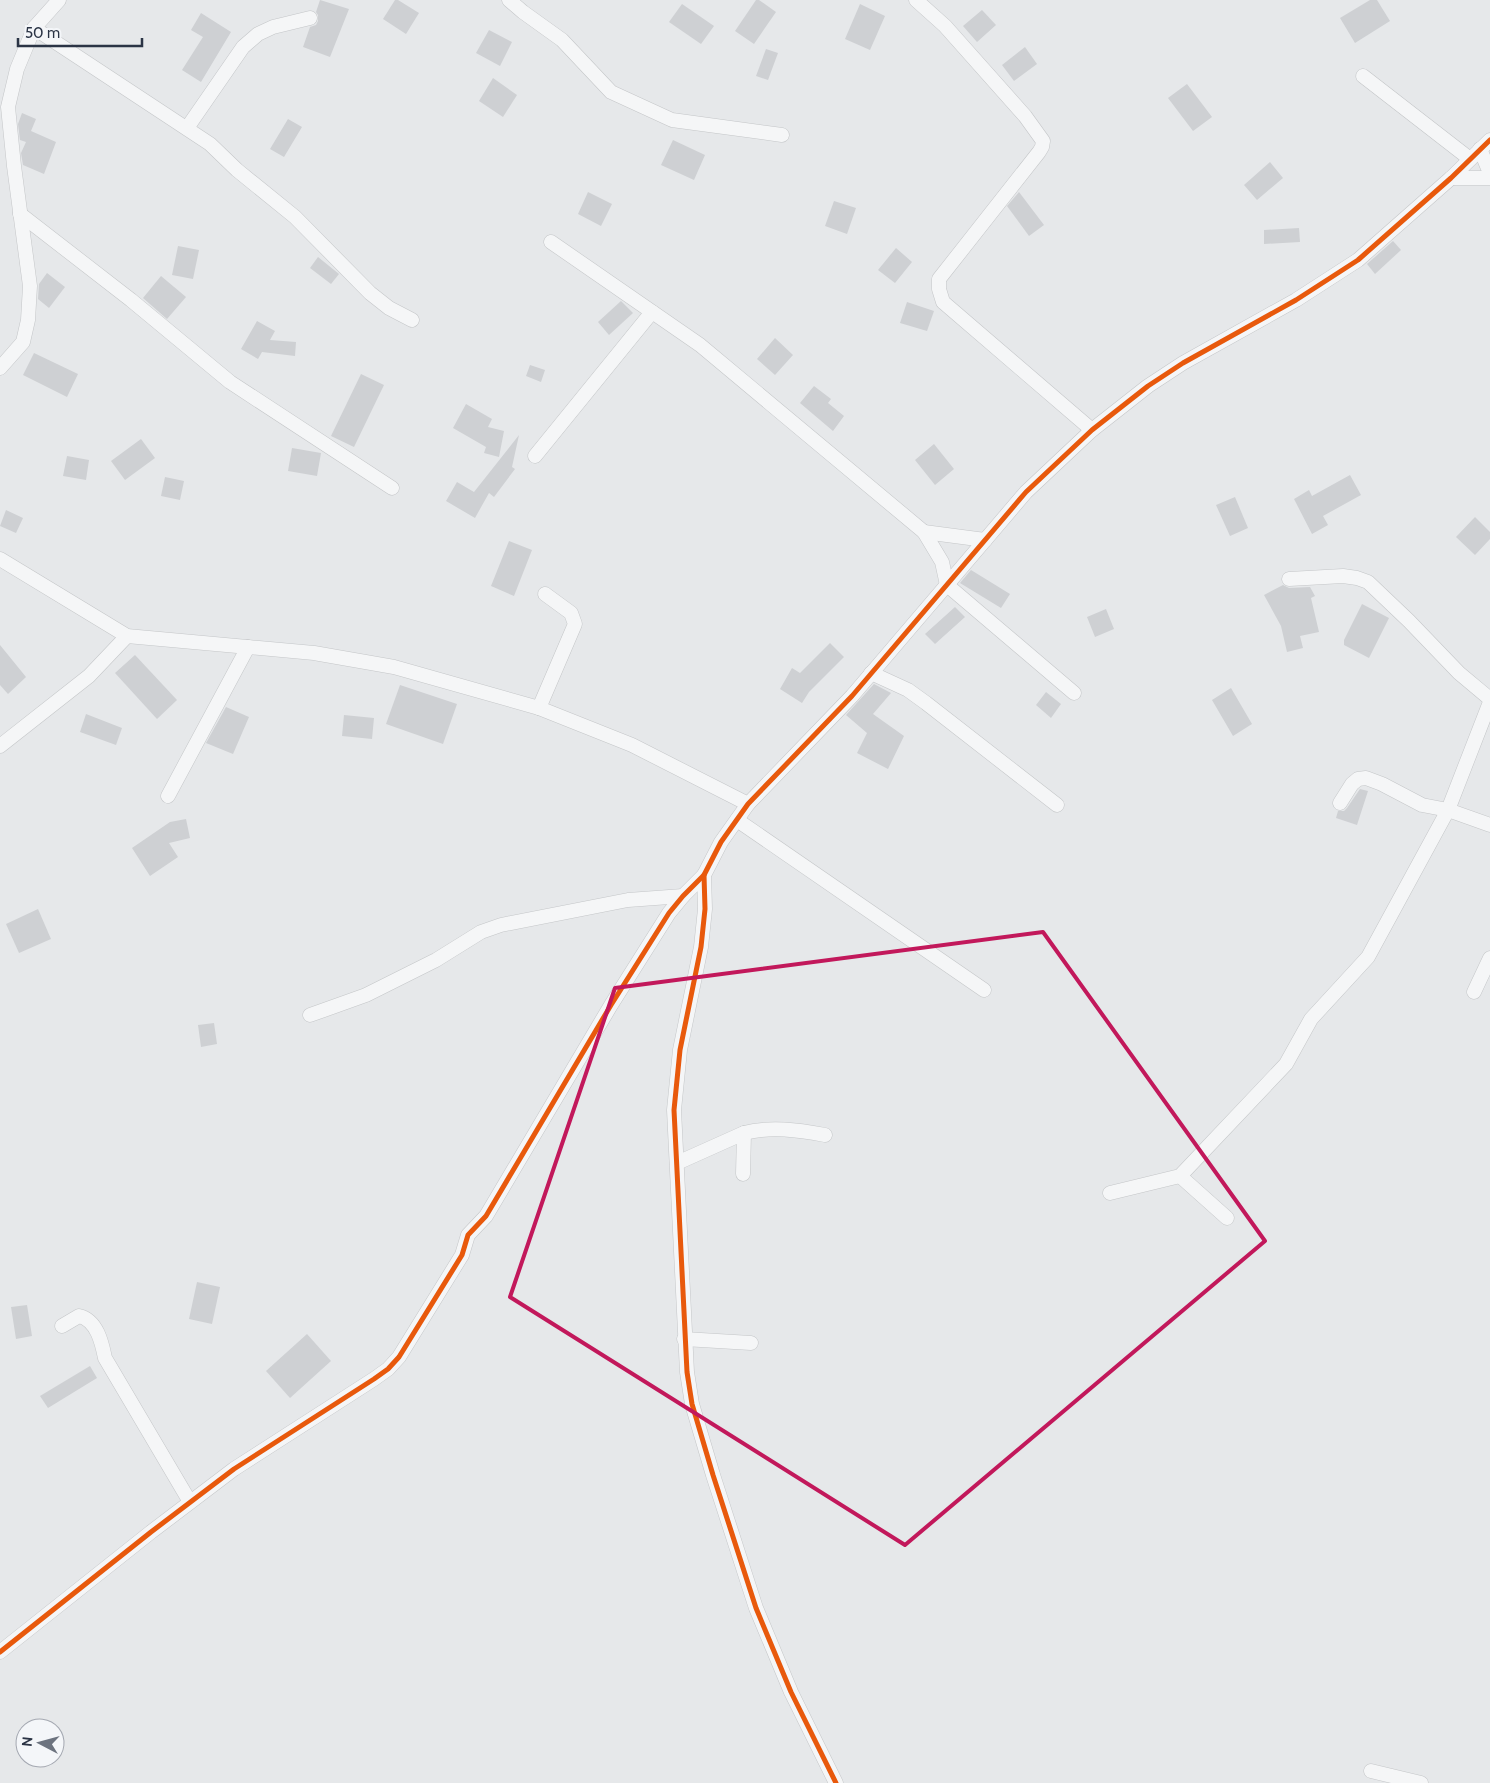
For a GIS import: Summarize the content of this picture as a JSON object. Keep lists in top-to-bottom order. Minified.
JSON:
{"scale_bar":"50 m","north":"left"}
